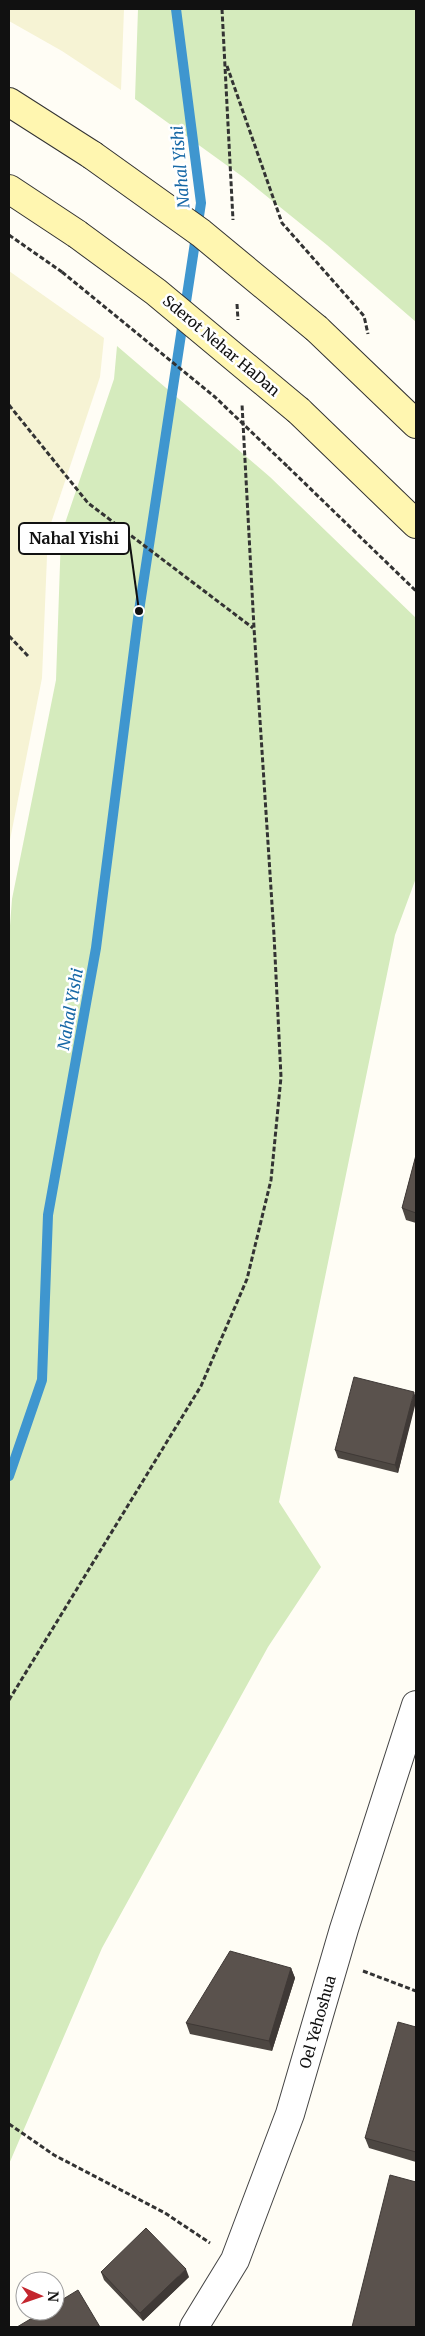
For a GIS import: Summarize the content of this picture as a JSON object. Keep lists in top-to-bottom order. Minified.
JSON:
{"streets":{"main road":["Sderot Nehar HaDan"],"street":["Oel Yehoshua"]},"water":["Nahal Yishi"],"places":["Nahal Yishi"],"north":"right"}
